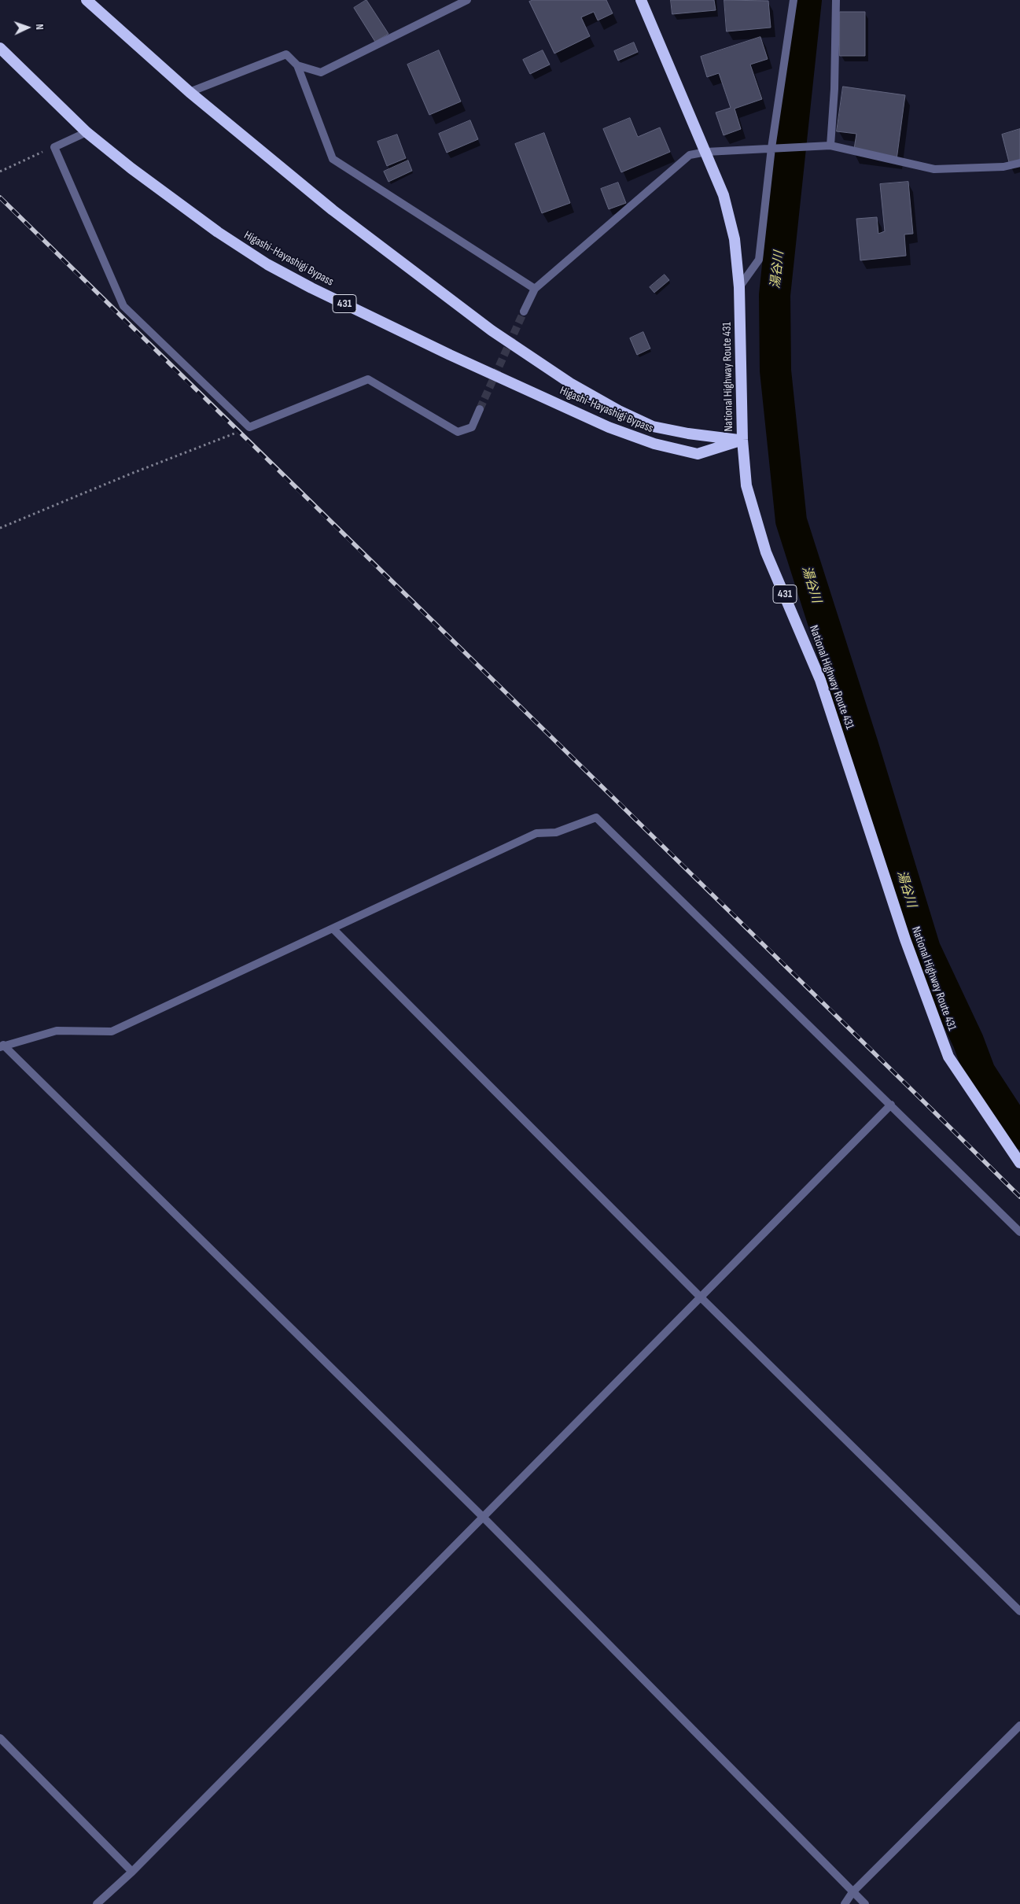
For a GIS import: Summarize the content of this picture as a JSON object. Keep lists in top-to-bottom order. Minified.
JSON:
{"streets":{"highway":["Higashi-Hayashigi Bypass","431","National Highway Route 431"]},"crossings":[["Higashi-Hayashigi Bypass","National Highway Route 431"]],"water":["湯谷川"],"north":"right"}
